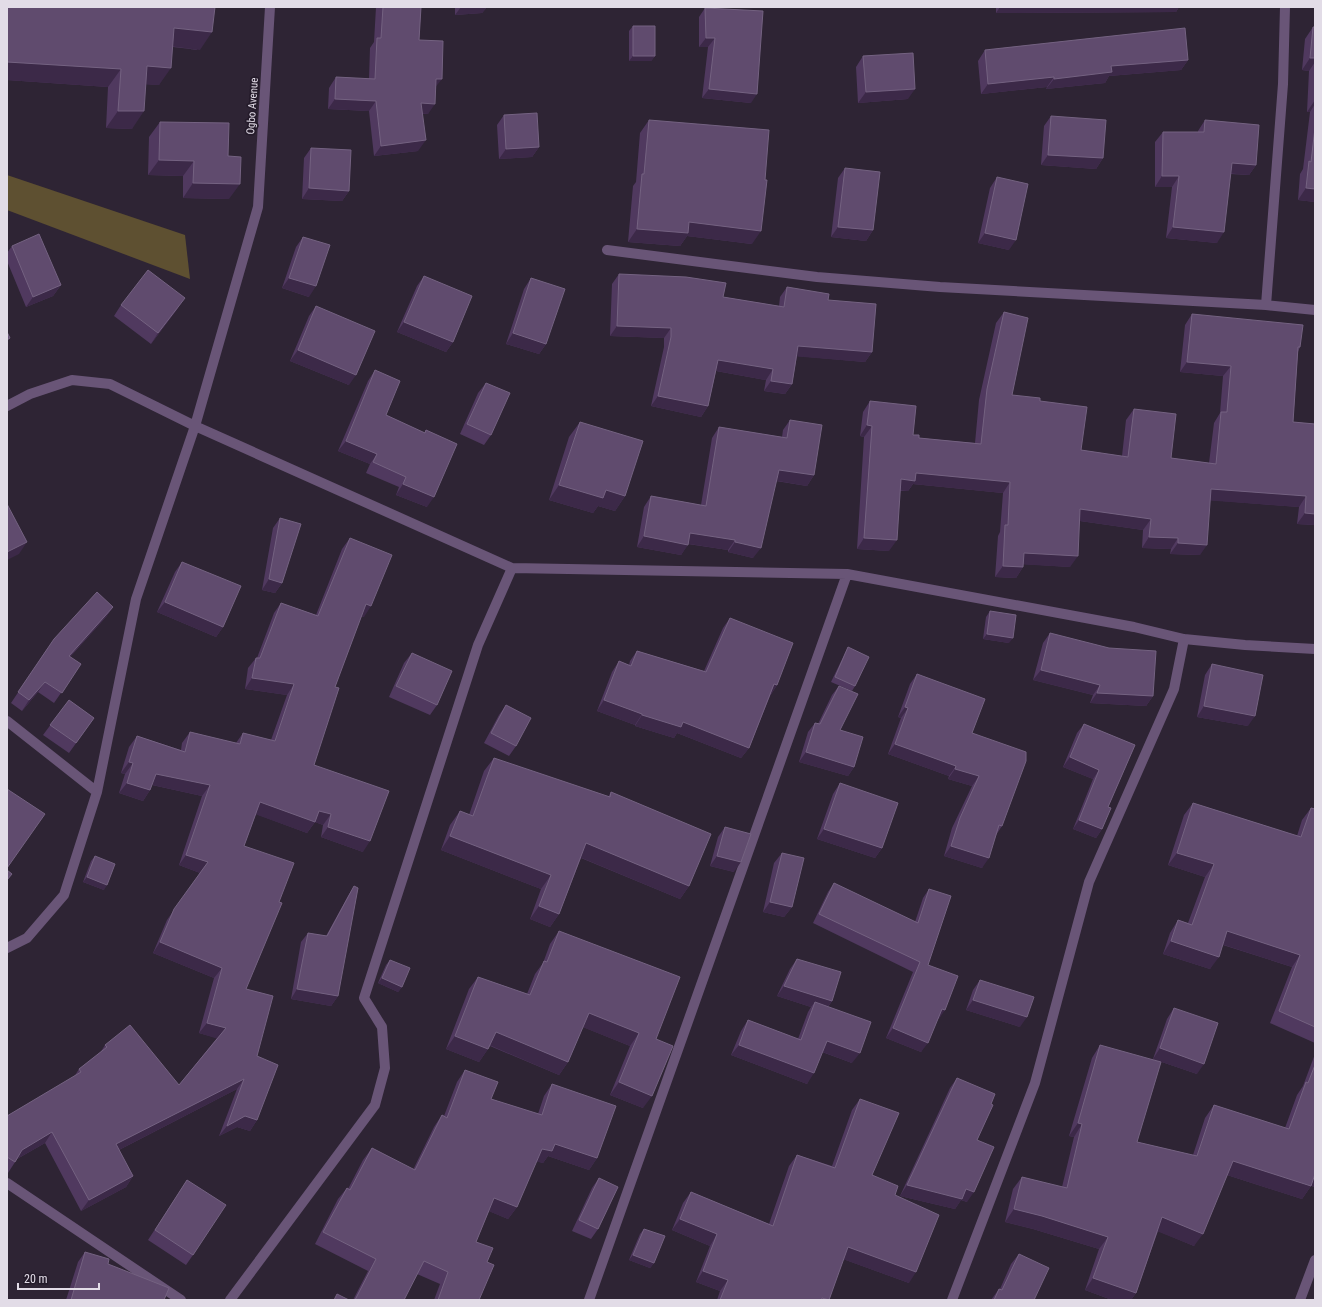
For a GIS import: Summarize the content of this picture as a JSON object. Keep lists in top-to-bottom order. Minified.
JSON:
{"streets":{"street":["Ogbo Avenue"]},"scale_bar":"20 m"}
